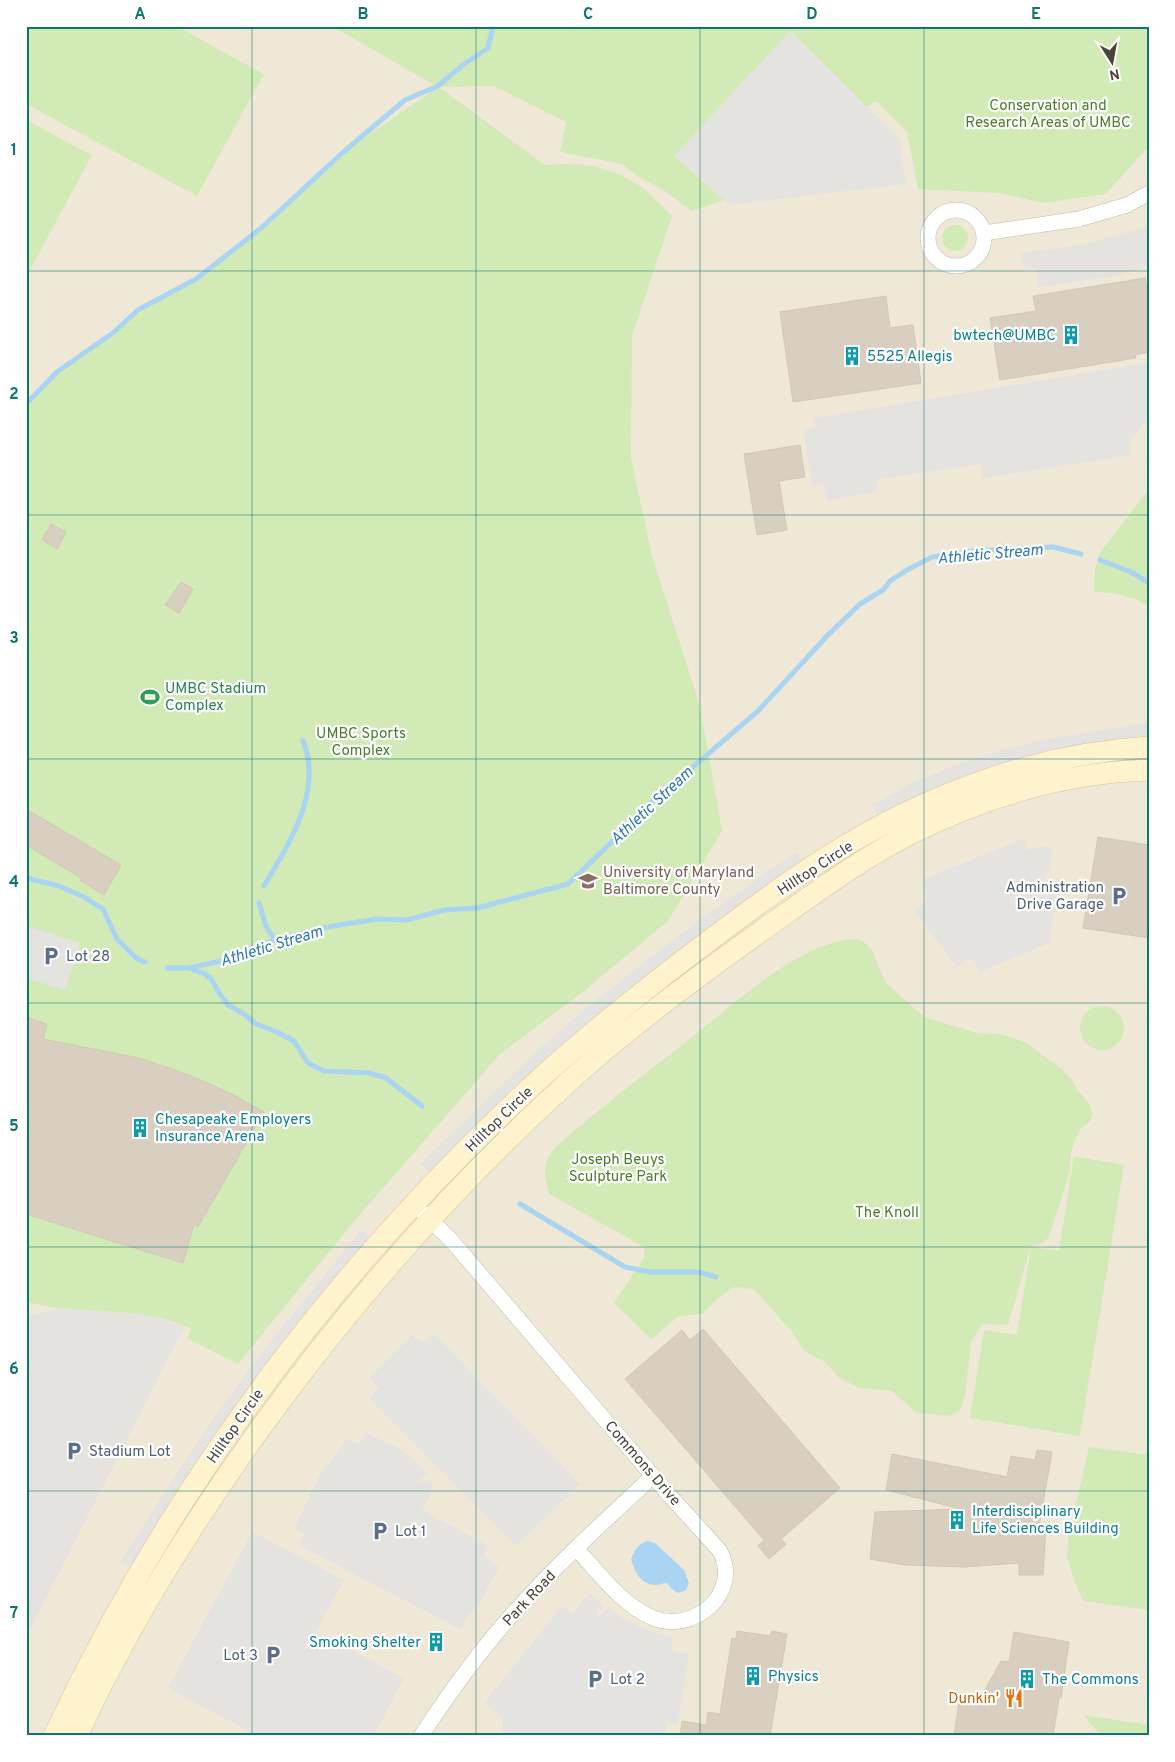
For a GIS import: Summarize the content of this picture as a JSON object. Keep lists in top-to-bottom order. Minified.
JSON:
{"streets":{"street":["Hilltop Circle","Commons Drive","Park Road"]},"crossings":[["Hilltop Circle","Commons Drive"],["Commons Drive","Park Road"]],"water":["Athletic Stream"],"parks":["Conservation and Research Areas of UMBC","UMBC Sports Complex","Joseph Beuys Sculpture Park","The Knoll"],"places":{"building":["bwtech@UMBC","5525 Allegis","Chesapeake Employers Insurance Arena","Interdisciplinary Life Sciences Building","Smoking Shelter","Physics","The Commons"],"sports":["UMBC Stadium Complex"],"school or university":["University of Maryland Baltimore County"],"parking":["Administration Drive Garage","Lot 28","Stadium Lot","Lot 1","Lot 3","Lot 2"],"restaurant":["Dunkin'"]},"north":"bottom","grid":{"columns":["A","B","C","D","E"],"rows":["1","2","3","4","5","6","7"]}}
